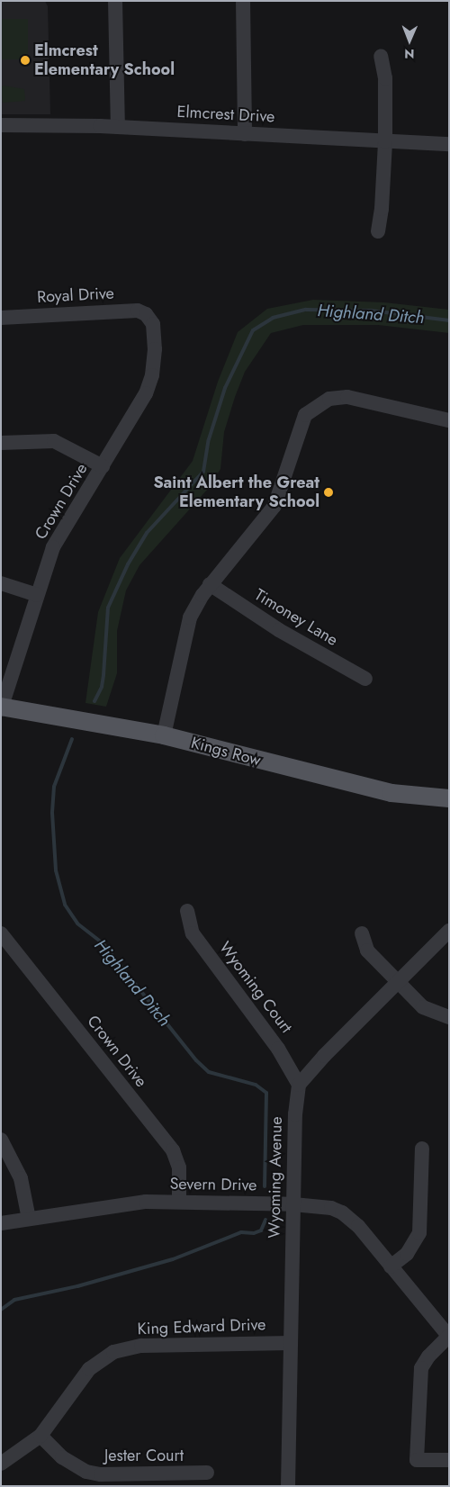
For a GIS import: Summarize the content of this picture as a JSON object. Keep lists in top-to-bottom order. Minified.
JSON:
{"streets":{"main road":["Kings Row"],"street":["Elmcrest Drive","Royal Drive","Crown Drive","Timoney Lane","Wyoming Court","Wyoming Avenue","Severn Drive","King Edward Drive","Jester Court"]},"crossings":[["Royal Drive","Crown Drive"],["Crown Drive","Kings Row"],["Crown Drive","Severn Drive"],["Wyoming Court","Wyoming Avenue"],["Wyoming Avenue","Severn Drive"],["Wyoming Avenue","King Edward Drive"],["King Edward Drive","Jester Court"]],"water":["Highland Ditch"],"places":["Elmcrest Elementary School","Saint Albert the Great Elementary School"],"north":"bottom"}
